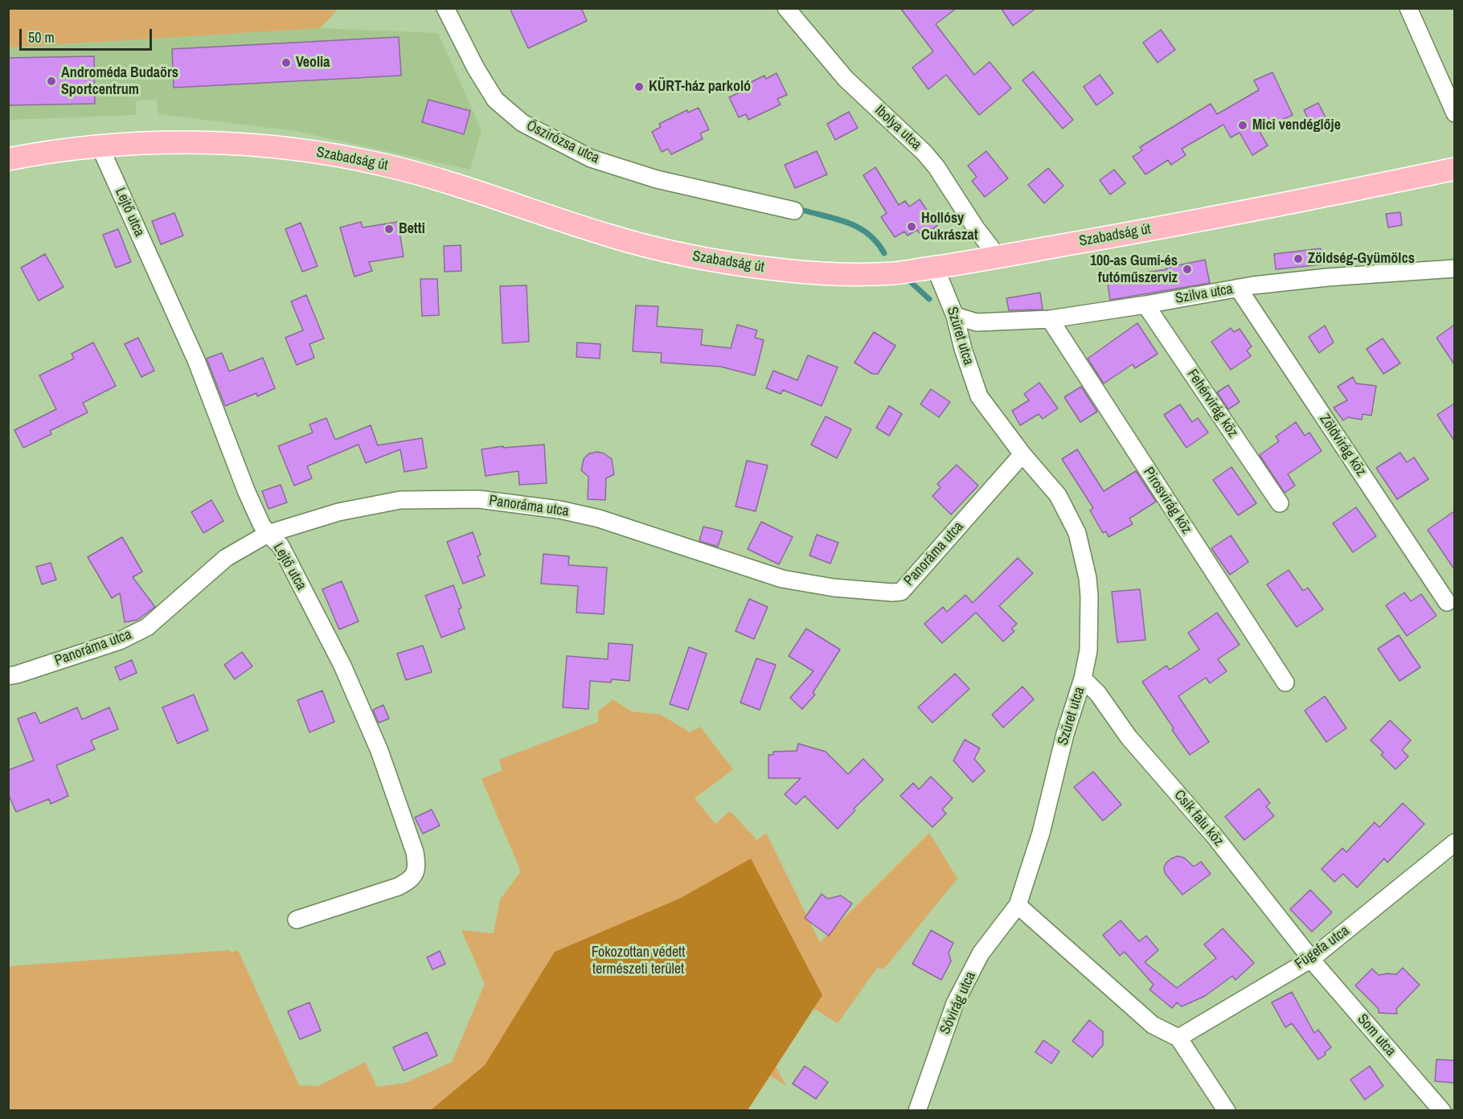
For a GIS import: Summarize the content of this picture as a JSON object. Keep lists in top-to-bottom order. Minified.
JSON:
{"streets":{"main road":["Szabadság út"],"street":["Ibolya utca","Őszirózsa utca","Lejtő utca","Szilva utca","Szüret utca","Fehérvirág köz","Zöldvirág köz","Pirosvirág köz","Panoráma utca","Csík falu köz","Fügefa utca","Sóvirág utca","Som utca"]},"crossings":[["Ibolya utca","Szabadság út"],["Szabadság út","Lejtő utca"],["Szabadság út","Szüret utca"],["Lejtő utca","Panoráma utca"],["Szilva utca","Szüret utca"],["Szilva utca","Fehérvirág köz"],["Szilva utca","Zöldvirág köz"],["Szilva utca","Pirosvirág köz"],["Szüret utca","Panoráma utca"],["Szüret utca","Csík falu köz"],["Szüret utca","Sóvirág utca"],["Csík falu köz","Fügefa utca"],["Csík falu köz","Som utca"],["Fügefa utca","Som utca"]],"parks":["Fokozottan védett természeti terület"],"places":["Veolia","Androméda Budaörs Sportcentrum","KÜRT-ház parkoló","Mici vendéglője","Hollósy Cukrászat","Betti","Zöldség-Gyümölcs","100-as Gumi-és futóműszerviz"],"scale_bar":"50 m"}
